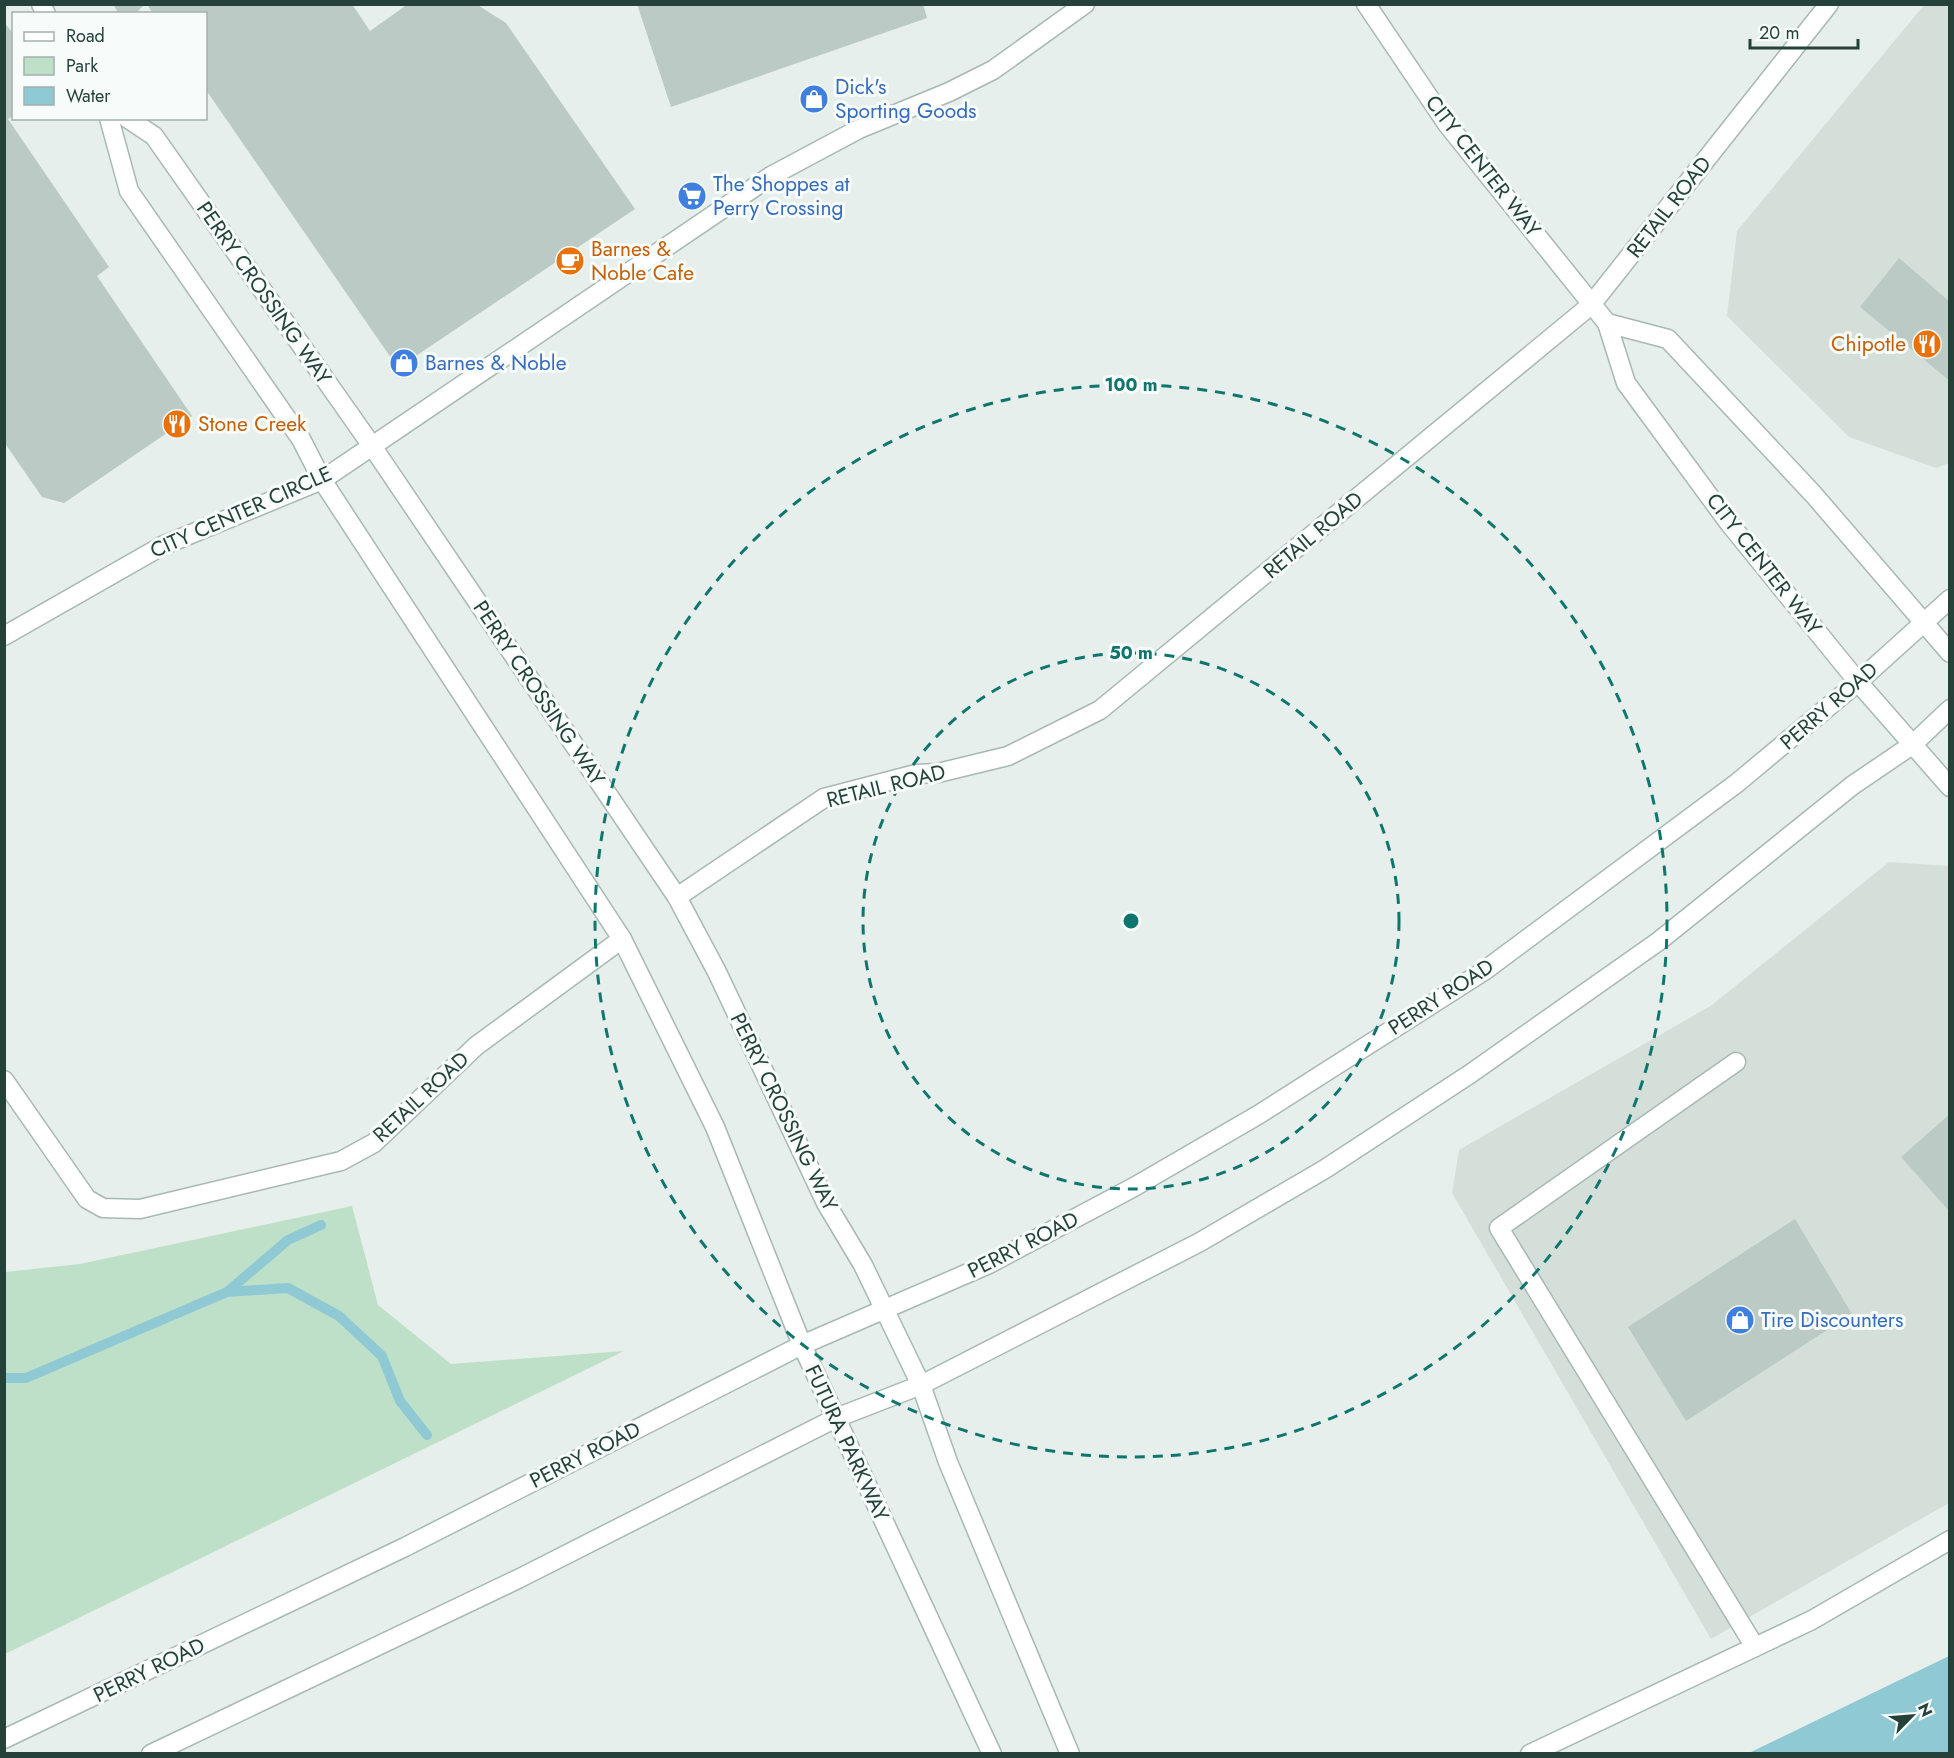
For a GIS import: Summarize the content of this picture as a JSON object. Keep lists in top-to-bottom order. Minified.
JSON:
{"streets":{"street":["CITY CENTER WAY","RETAIL ROAD","PERRY CROSSING WAY","CITY CENTER CIRCLE","PERRY ROAD","FUTURA PARKWAY"]},"crossings":[["CITY CENTER WAY","RETAIL ROAD"],["CITY CENTER WAY","PERRY ROAD"],["RETAIL ROAD","PERRY CROSSING WAY"],["RETAIL ROAD","FUTURA PARKWAY"],["PERRY CROSSING WAY","CITY CENTER CIRCLE"],["PERRY CROSSING WAY","PERRY ROAD"],["PERRY ROAD","FUTURA PARKWAY"]],"places":{"shop":["Dick's Sporting Goods","Barnes & Noble","Tire Discounters"],"supermarket":["The Shoppes at Perry Crossing"],"cafe":["Barnes & Noble Cafe"],"restaurant":["Chipotle","Stone Creek"]},"legend":["Road","Park","Water"],"scale_bar":"20 m","north":"top right","rings":["100 m","50 m"]}
